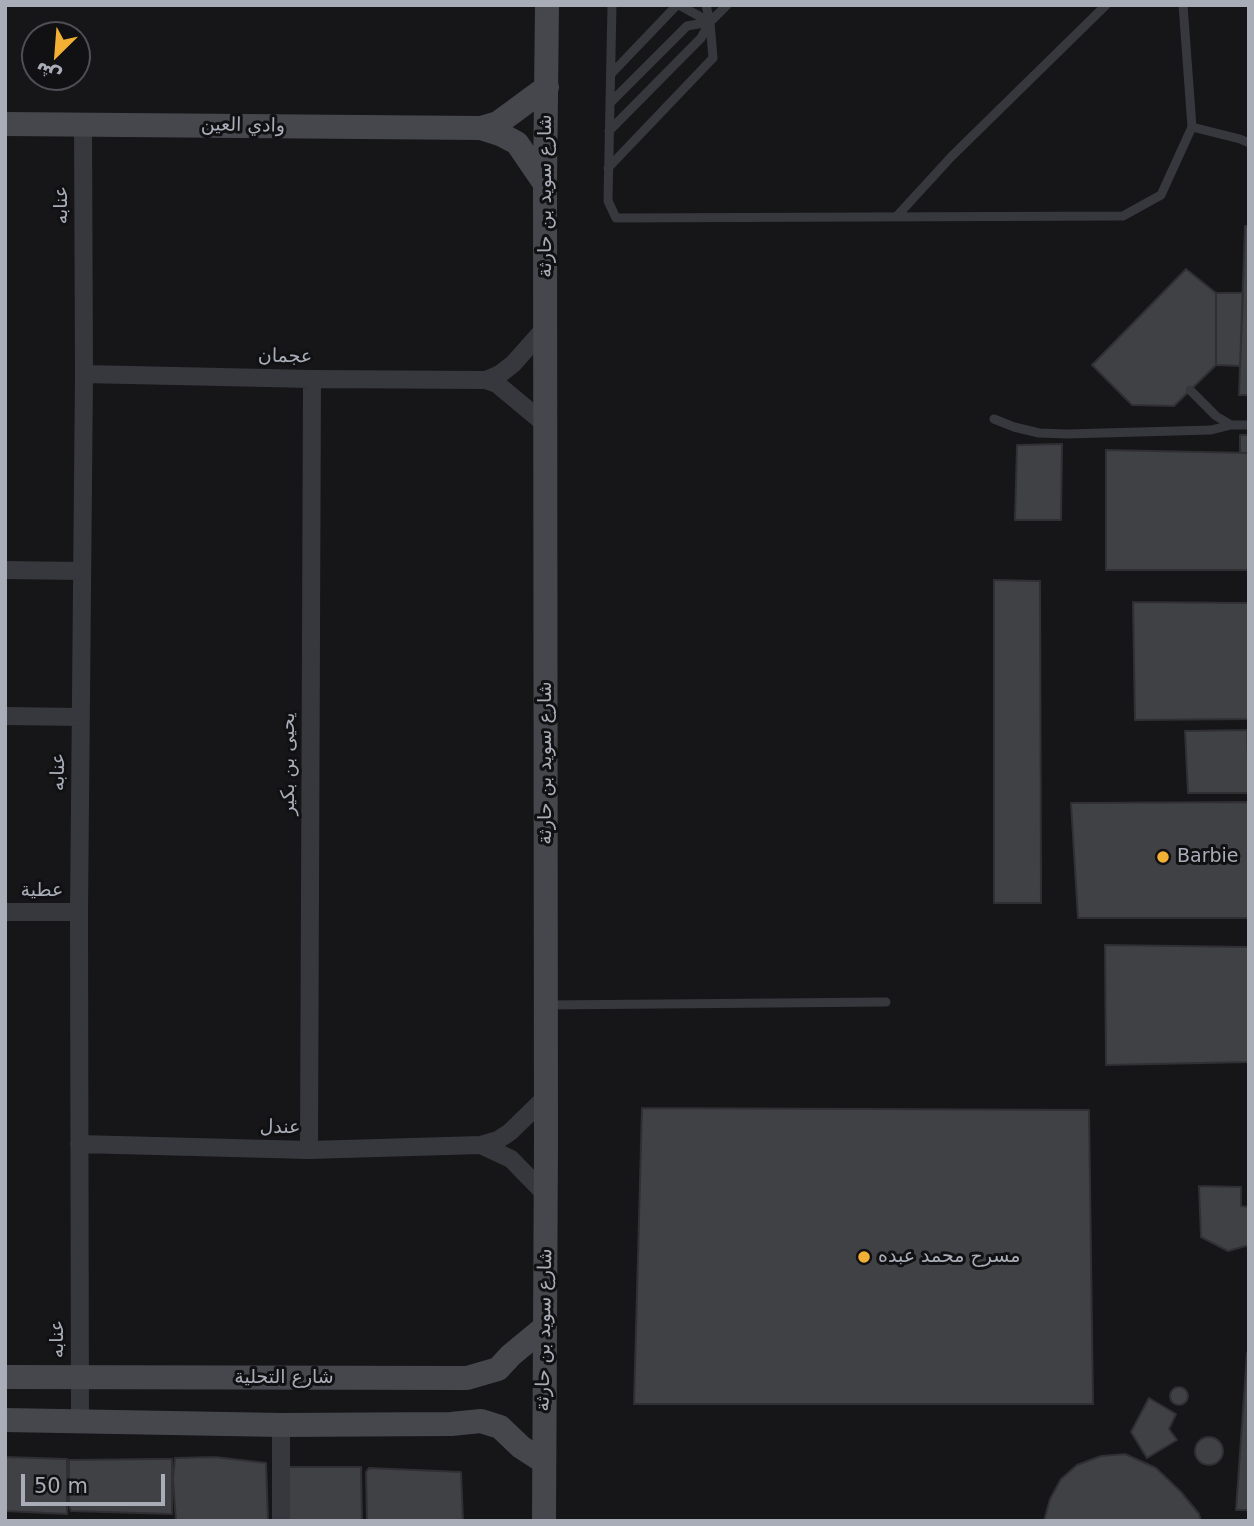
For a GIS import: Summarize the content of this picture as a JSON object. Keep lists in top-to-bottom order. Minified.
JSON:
{"streets":{"street":["وادي العين","شارع سويد بن حارثة","عنابه","عجمان","يحيى بن بكير","عطية","عندل","شارع التحلية"]},"crossings":[["وادي العين","شارع سويد بن حارثة"],["وادي العين","عنابه"],["شارع سويد بن حارثة","عندل"],["شارع سويد بن حارثة","شارع التحلية"],["عنابه","عجمان"],["عنابه","عطية"],["عنابه","عندل"],["عنابه","شارع التحلية"],["عجمان","يحيى بن بكير"],["يحيى بن بكير","عندل"]],"places":["Barbie","مسرح محمد عبده"],"scale_bar":"50 m","north":"bottom left"}
